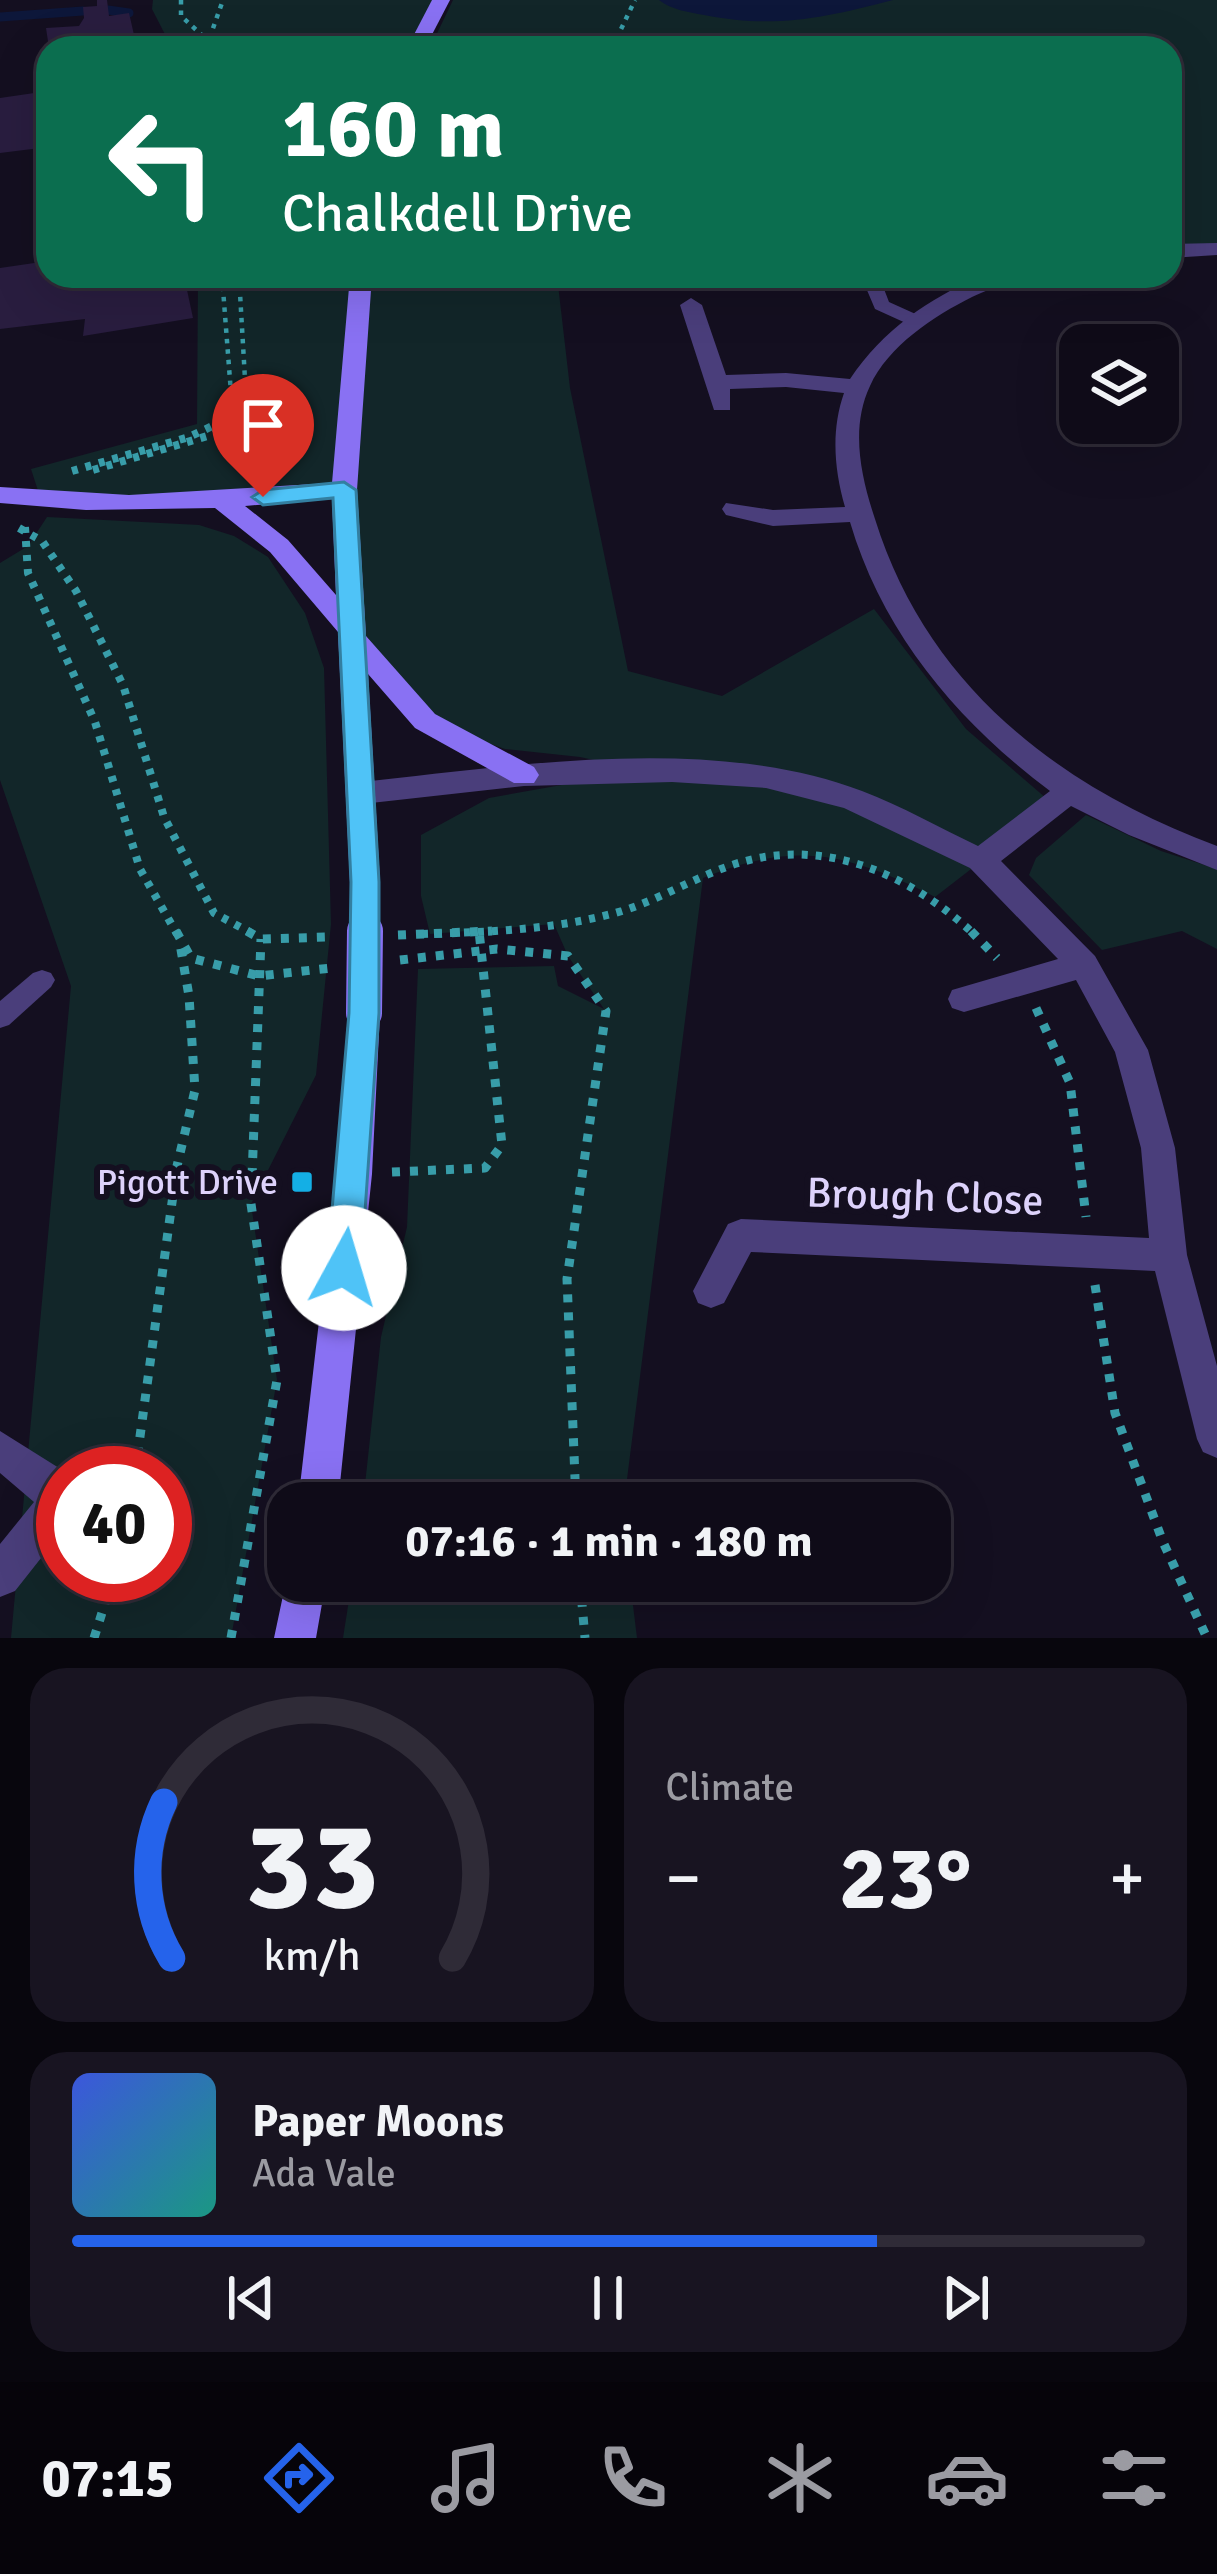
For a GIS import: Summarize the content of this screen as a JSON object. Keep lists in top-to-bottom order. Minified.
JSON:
{"streets":{"street":["Brough Close"]},"places":{"transit":["Pigott Drive"]},"page":{"turn":["160 m","Chalkdell Drive"],"limit":"40","trip":"07:16 · 1 min · 180 m","tile":"Climate","heat":["−","23°","+"],"song":["Paper Moons","Ada Vale"],"tabs":"07:15","gauge":["33","km/h"]}}
